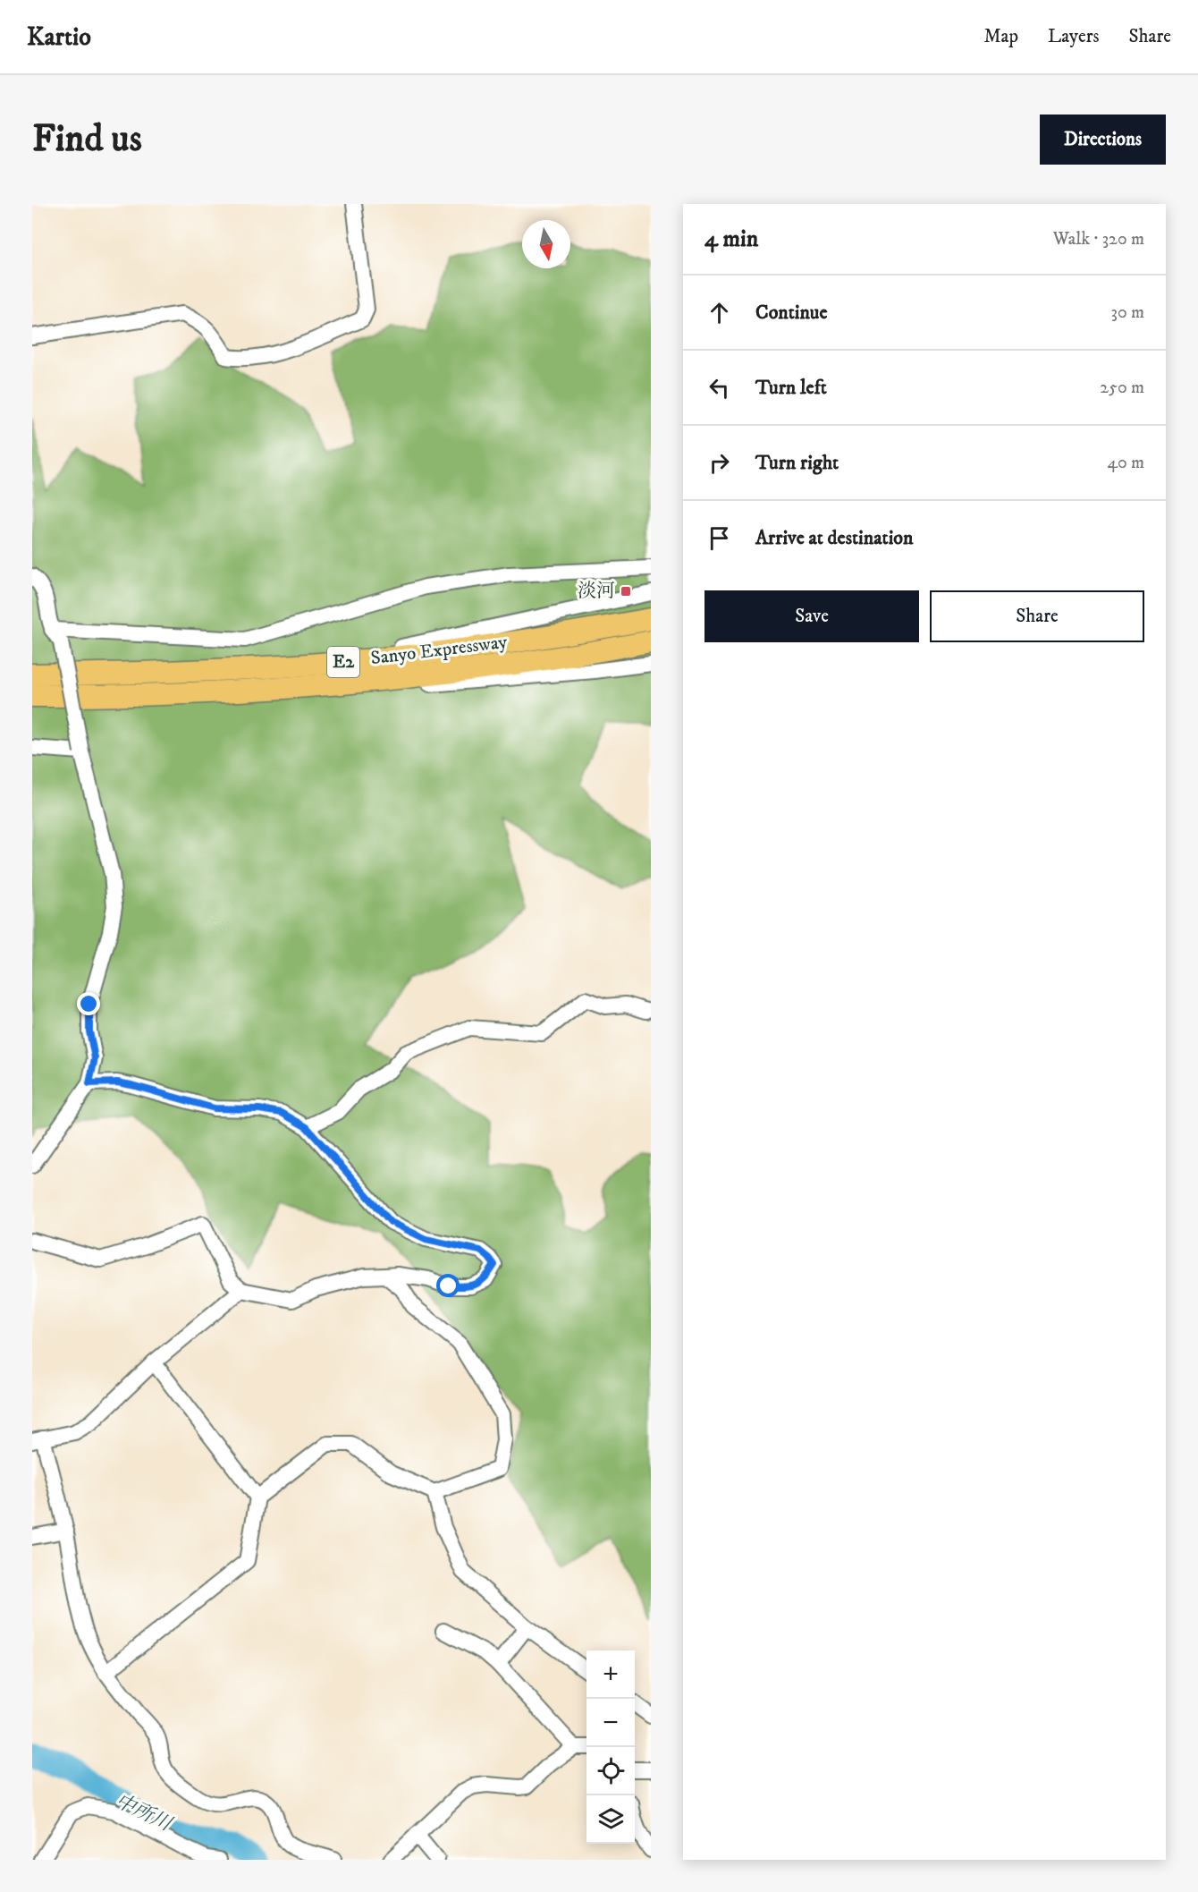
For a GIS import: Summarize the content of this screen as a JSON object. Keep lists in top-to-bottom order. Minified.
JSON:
{"streets":{"highway":["Sanyo Expressway","E2"]},"water":["中所川"],"places":{"transit":["淡河"]},"north":"bottom","page":{"header":"Kartio","nav":["Map","Layers","Share"],"buttons":["Directions",["Save","Share"]],"title":"Find us","heading":["4 min","Walk · 320 m"],"list":[["Continue","30 m"],["Turn left","250 m"],["Turn right","40 m"],"Arrive at destination"],"map_buttons":["+","−"]}}
